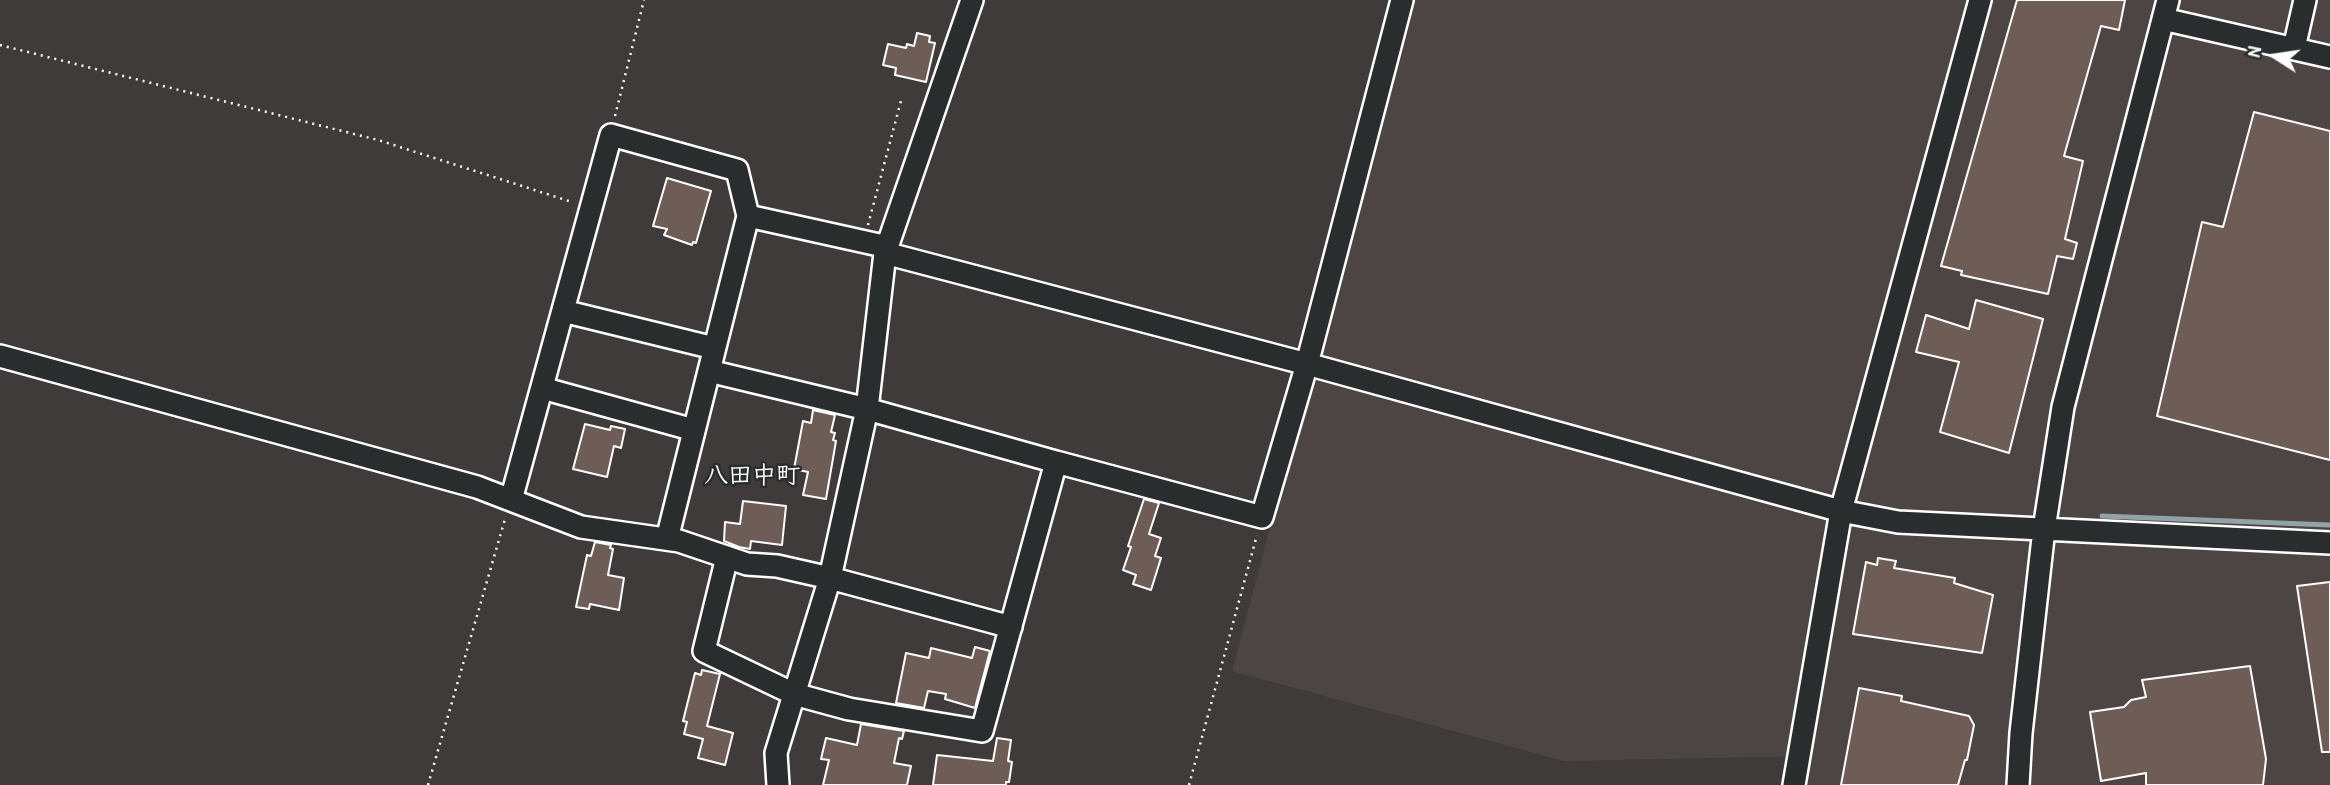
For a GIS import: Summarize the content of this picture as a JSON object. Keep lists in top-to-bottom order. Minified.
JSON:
{"districts":["八田中町"],"north":"left"}
